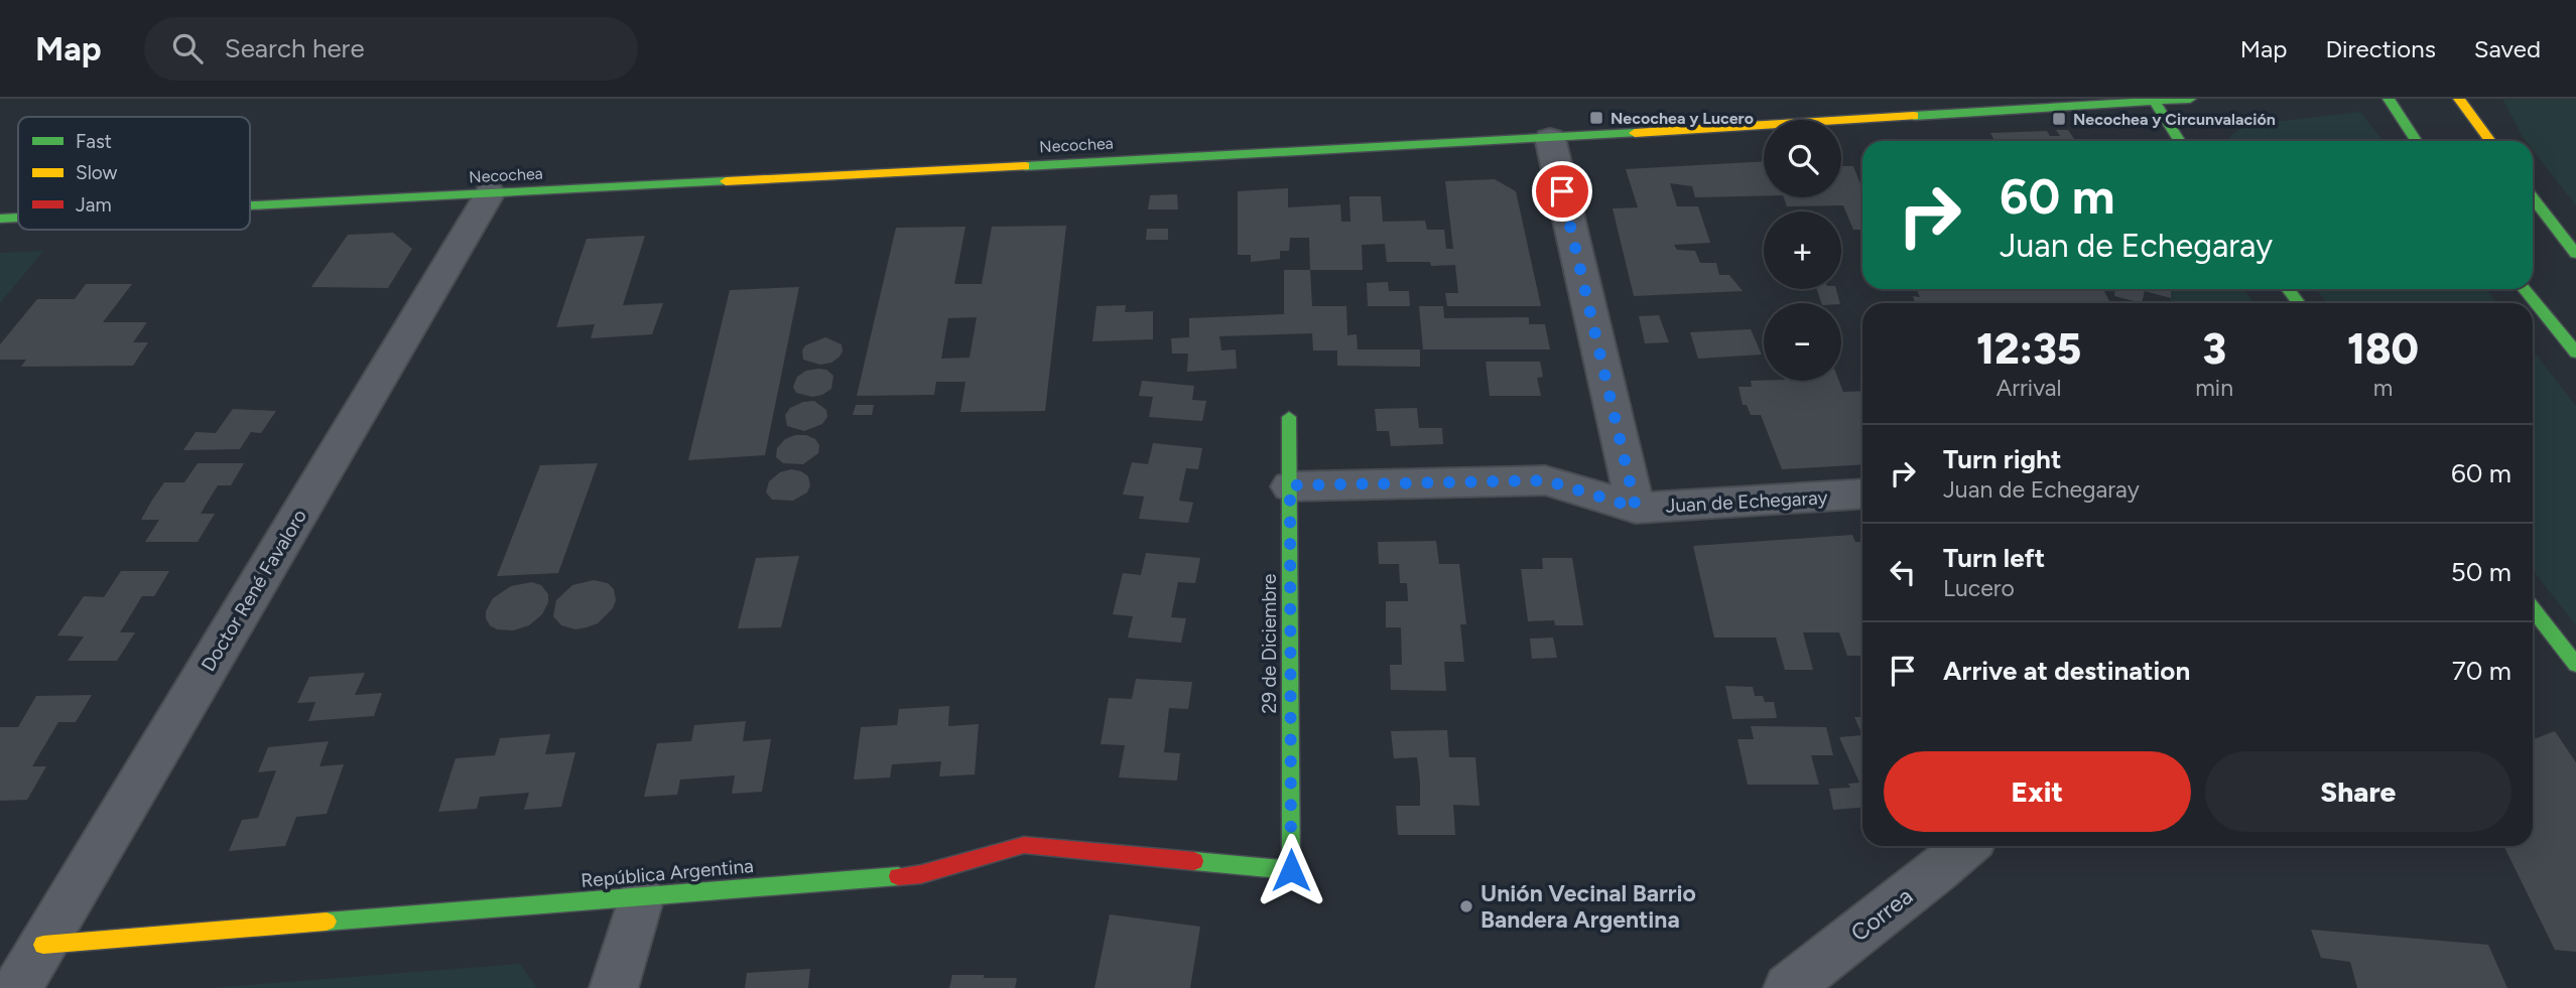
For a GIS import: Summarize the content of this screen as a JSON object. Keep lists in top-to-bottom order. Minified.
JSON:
{"streets":{"main road":["Necochea","29 de Diciembre","República Argentina"],"street":["Juan de Echegaray","Doctor René Favaloro","Correa"]},"crossings":[["Necochea","Doctor René Favaloro"],["Juan de Echegaray","29 de Diciembre"],["Doctor René Favaloro","República Argentina"],["29 de Diciembre","República Argentina"]],"places":{"transit":["Necochea y Lucero","Necochea y Circunvalación"],"other":["Unión Vecinal Barrio Bandera Argentina"]},"legend":["Fast","Slow","Jam"],"page":{"header":"Map","search":"Search here","nav":["Map","Directions","Saved"],"map_buttons":["+","−"],"turn":["60 m","Juan de Echegaray"],"eta":["12:35","Arrival","3","min","180","m"],"list":[{"name":"Turn right","note":"Juan de Echegaray","value":"60 m"},{"name":"Turn left","note":"Lucero","value":"50 m"},{"name":"Arrive at destination","value":"70 m"}],"buttons":["Exit","Share"]}}
